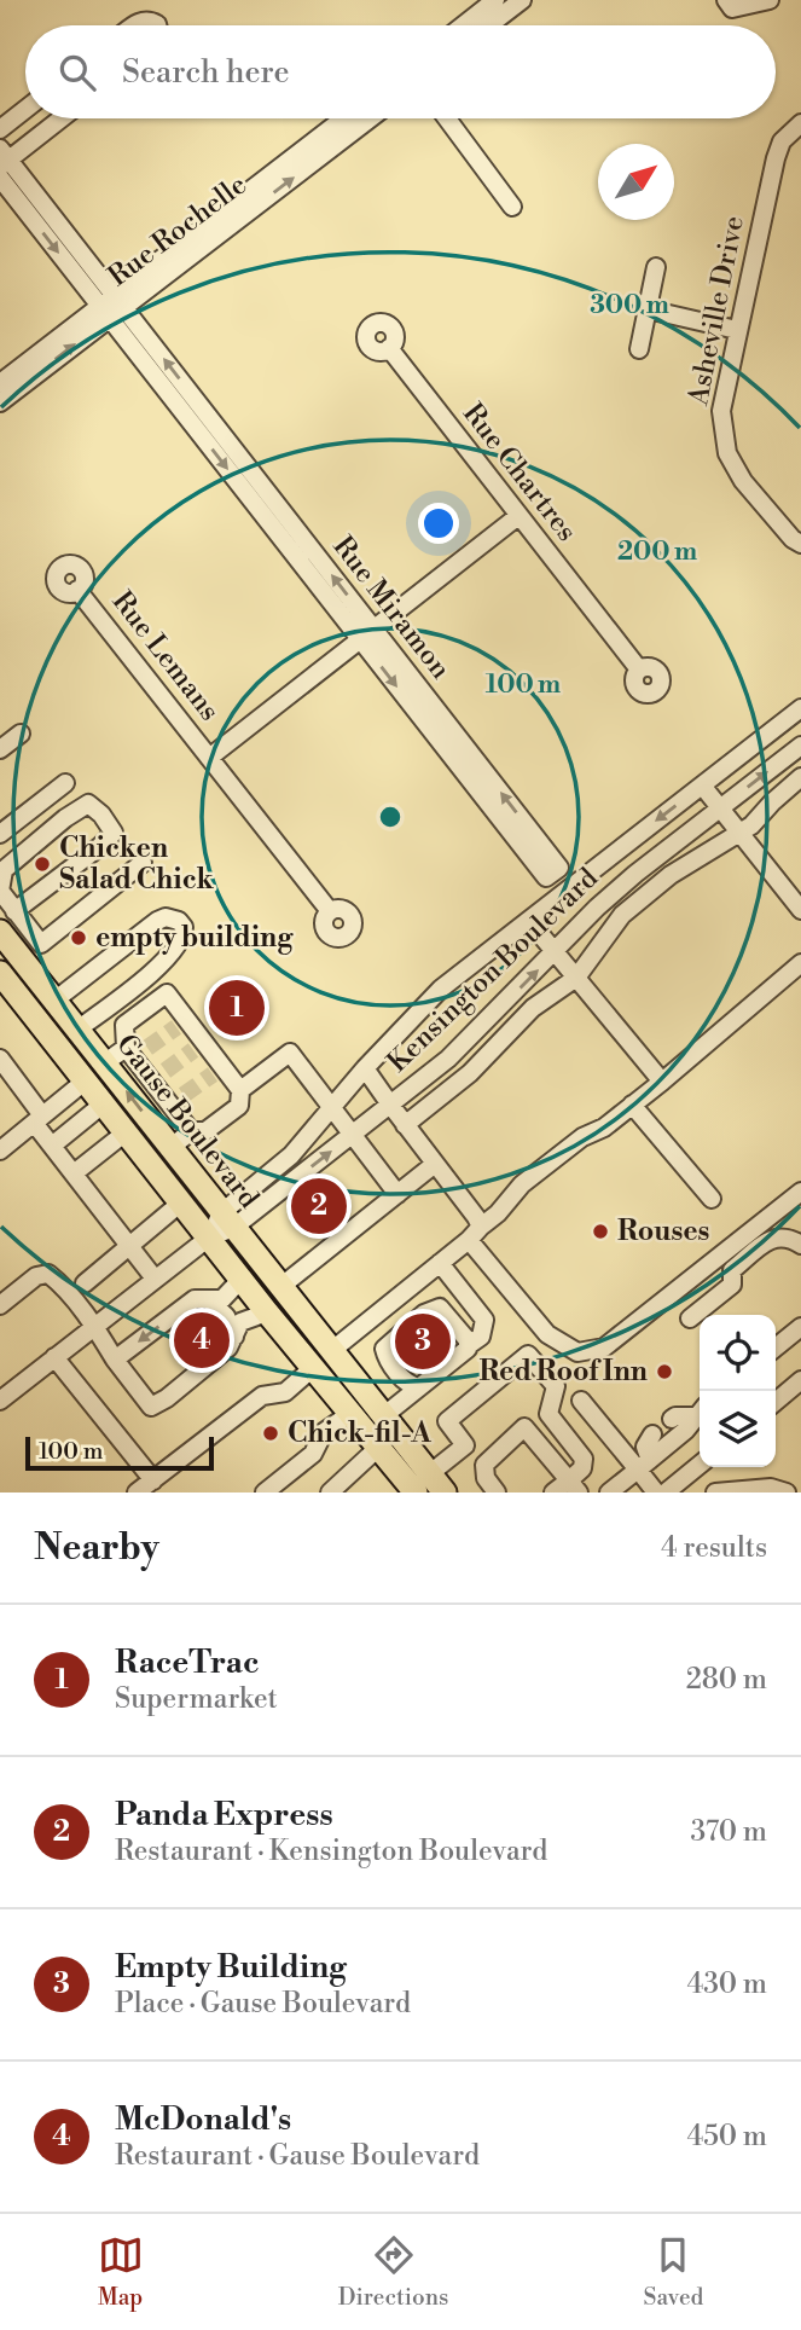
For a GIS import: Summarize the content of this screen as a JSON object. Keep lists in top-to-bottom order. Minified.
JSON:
{"streets":{"main road":["Gause Boulevard"],"street":["Rue Rochelle","Asheville Drive","Rue Chartres","Rue Miramon","Rue Lemans","Kensington Boulevard"]},"crossings":[["Rue Rochelle","Rue Miramon"],["Rue Chartres","Rue Lemans"],["Rue Miramon","Rue Lemans"],["Kensington Boulevard","Gause Boulevard"]],"places":["Chicken Salad Chick","empty building","Rouses","Red Roof Inn","Chick-fil-A"],"scale_bar":"100 m","north":"top right","page":{"search":"Search here","pins":["1","2","4","3"],"scale":"100 m","heading":["Nearby","4 results"],"list":[{"mark":"1","name":"RaceTrac","note":"Supermarket","value":"280 m"},{"mark":"2","name":"Panda Express","note":"Restaurant · Kensington Boulevard","value":"370 m"},{"mark":"3","name":"Empty Building","note":"Place · Gause Boulevard","value":"430 m"},{"mark":"4","name":"McDonald's","note":"Restaurant · Gause Boulevard","value":"450 m"}],"nav":["Map","Directions","Saved"]},"rings":["300 m","200 m","100 m"]}
